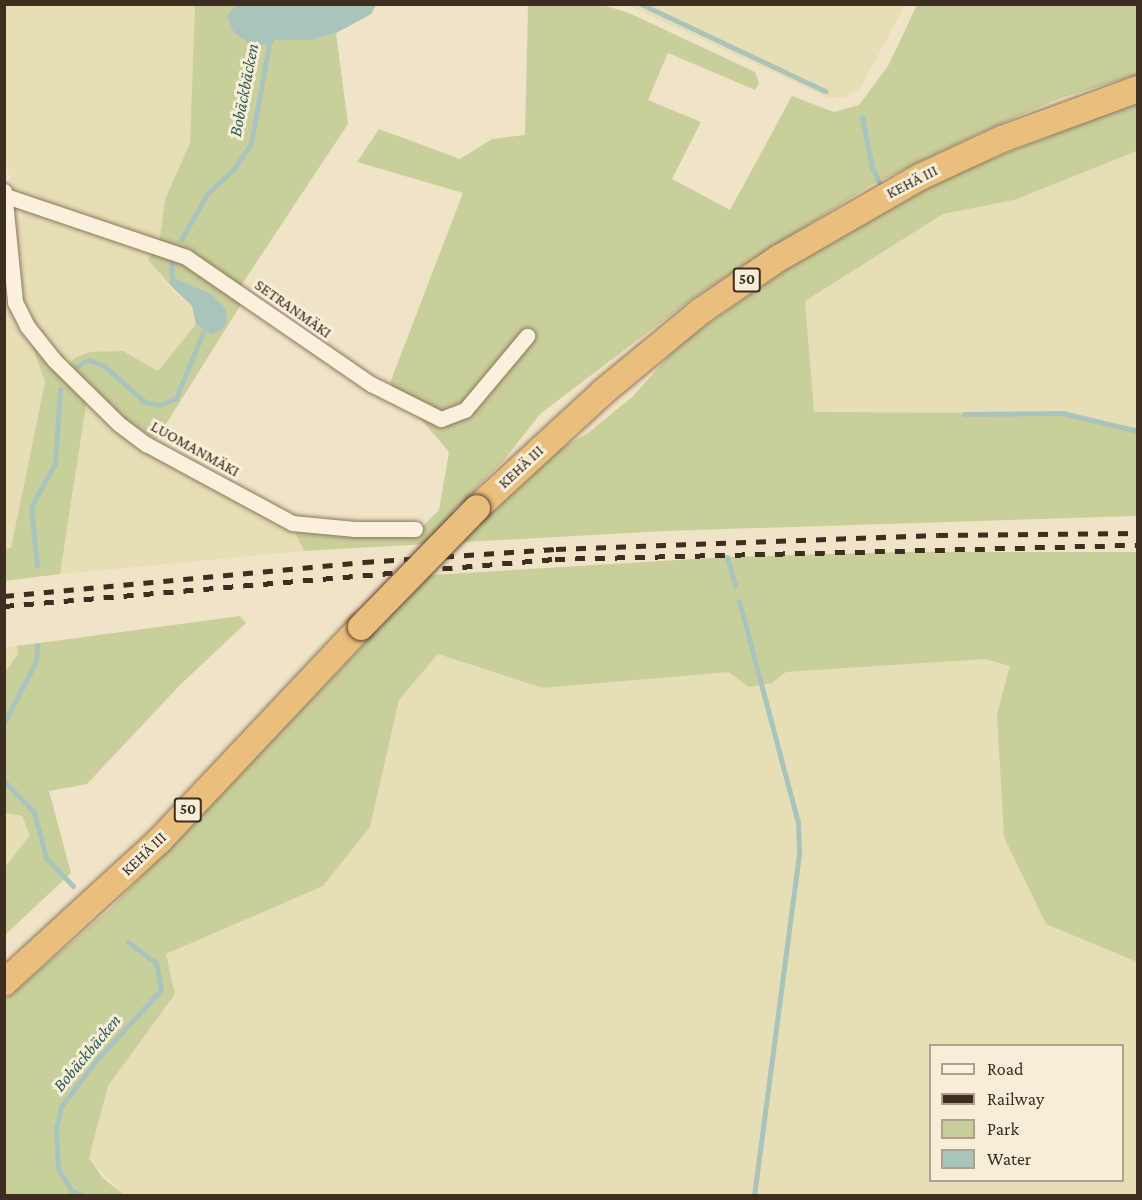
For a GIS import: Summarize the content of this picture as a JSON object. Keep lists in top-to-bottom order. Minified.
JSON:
{"streets":{"highway":["KEHÄ III","50"],"street":["SETRANMÄKI","LUOMANMÄKI"]},"crossings":[["SETRANMÄKI","LUOMANMÄKI"]],"water":["Bobäckbäcken"],"legend":["Road","Railway","Park","Water"]}
